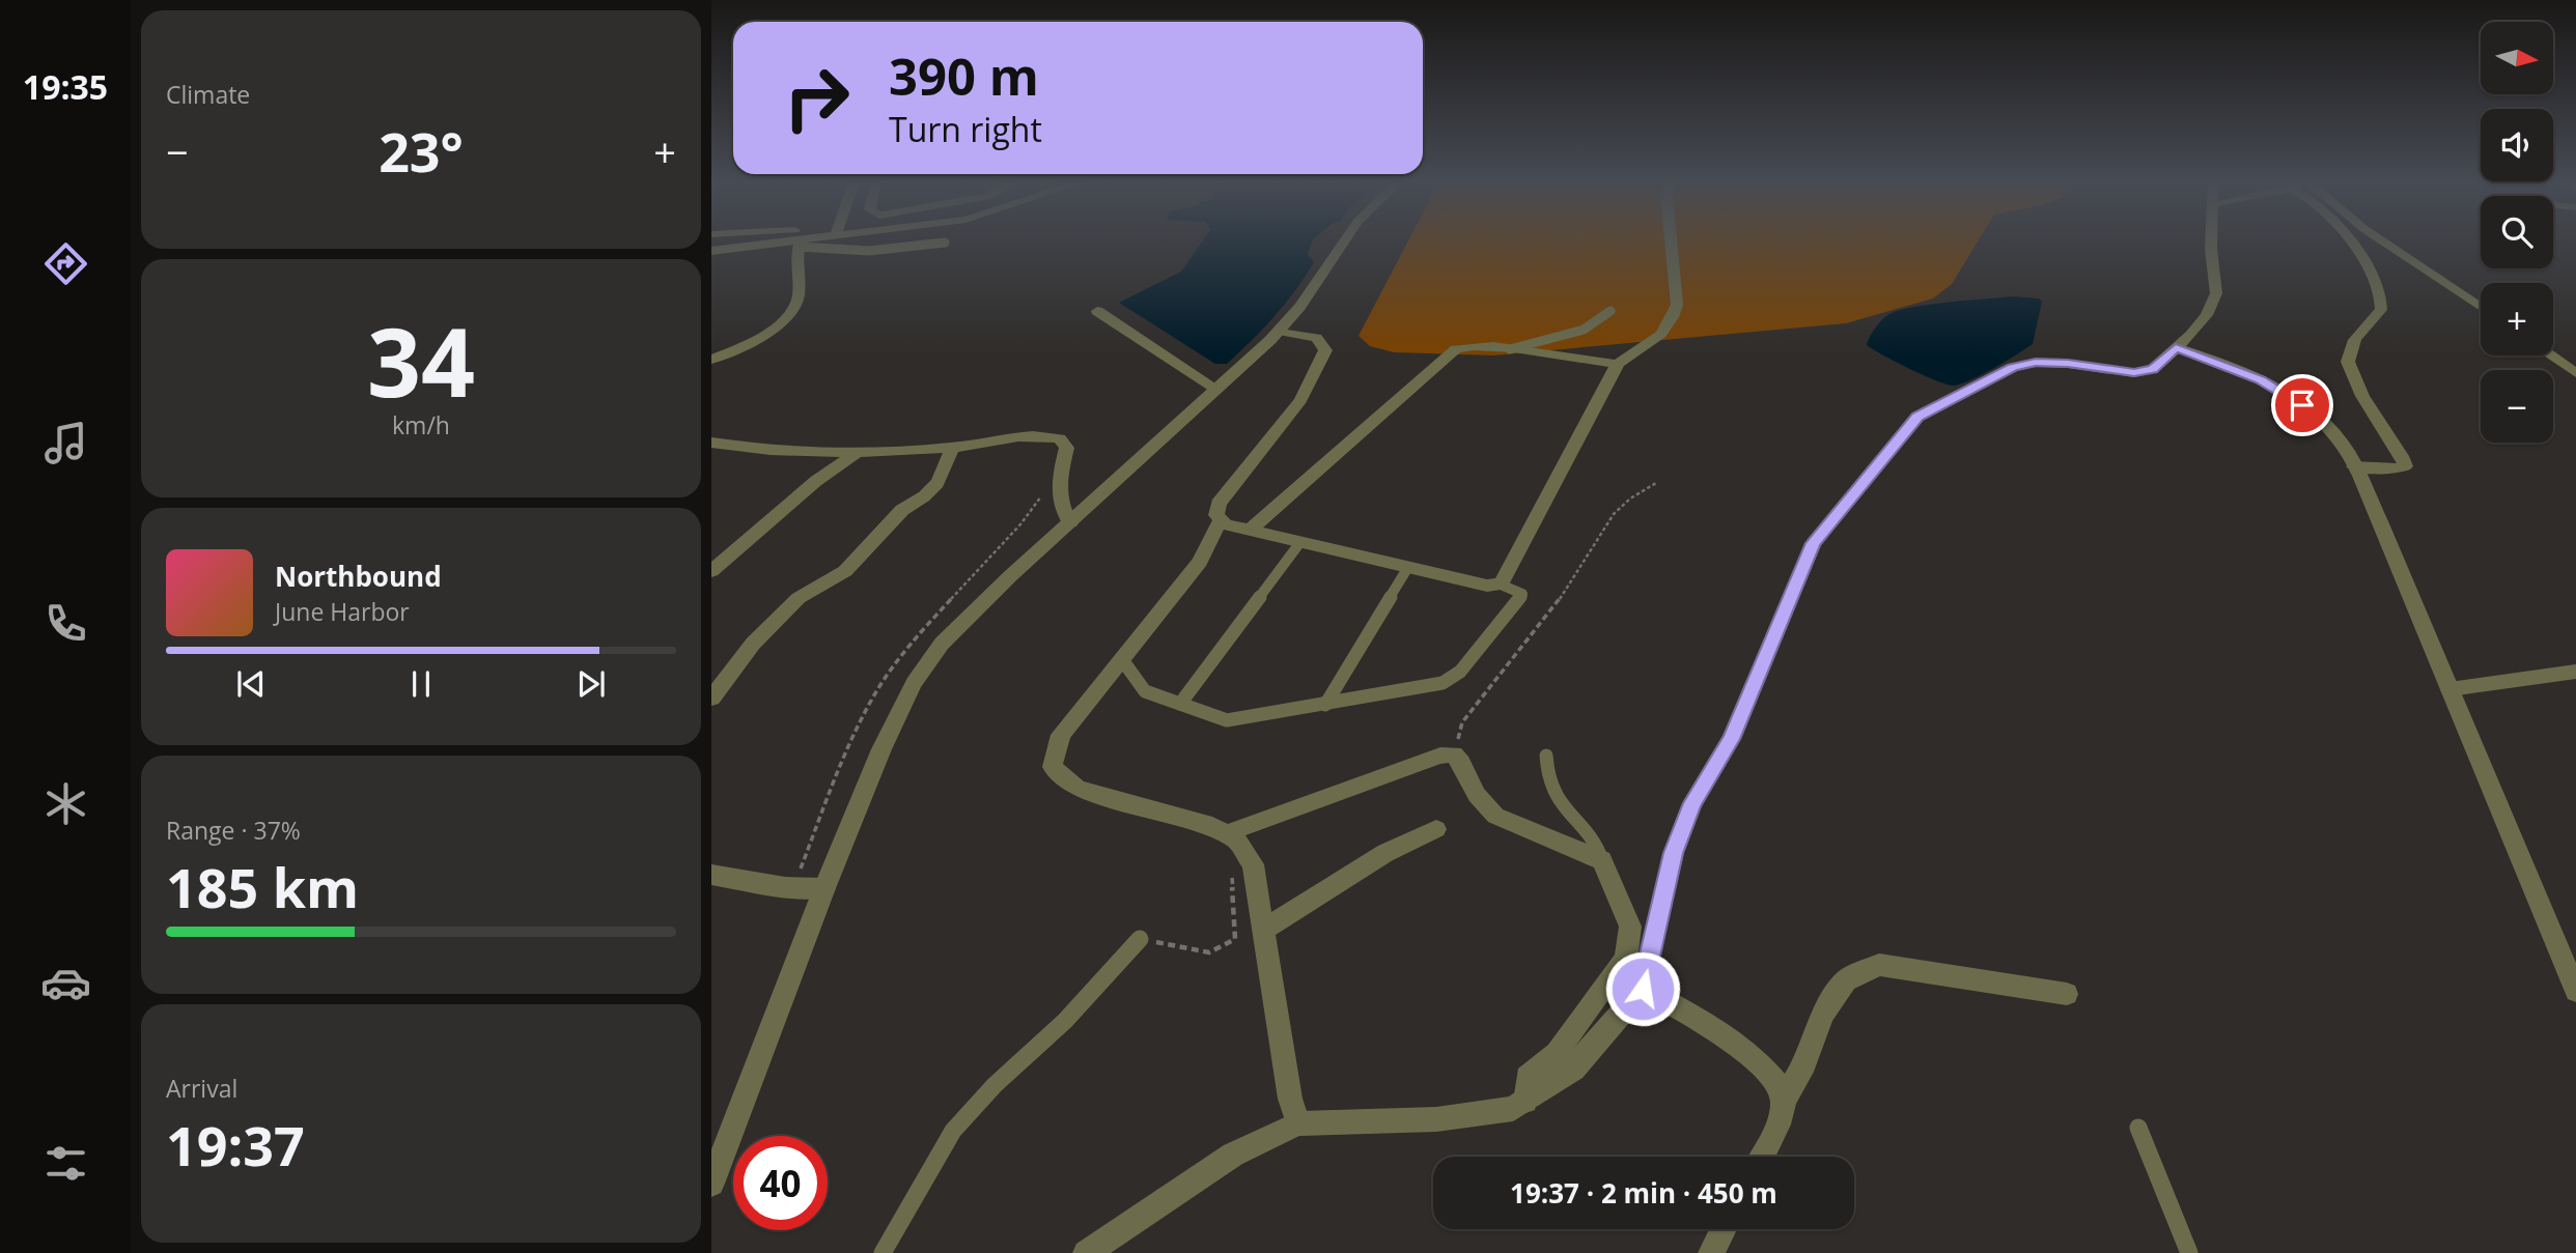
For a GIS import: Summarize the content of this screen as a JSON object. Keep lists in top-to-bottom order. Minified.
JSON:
{"north":"right","page":{"tabs":"19:35","tile":["Climate",["34","km/h"],["Range · 37%","185 km"],["Arrival","19:37"]],"map_buttons":["+","−"],"turn":["390 m","Turn right"],"heat":["−","23°","+"],"song":["Northbound","June Harbor"],"limit":"40","trip":"19:37 · 2 min · 450 m"}}
